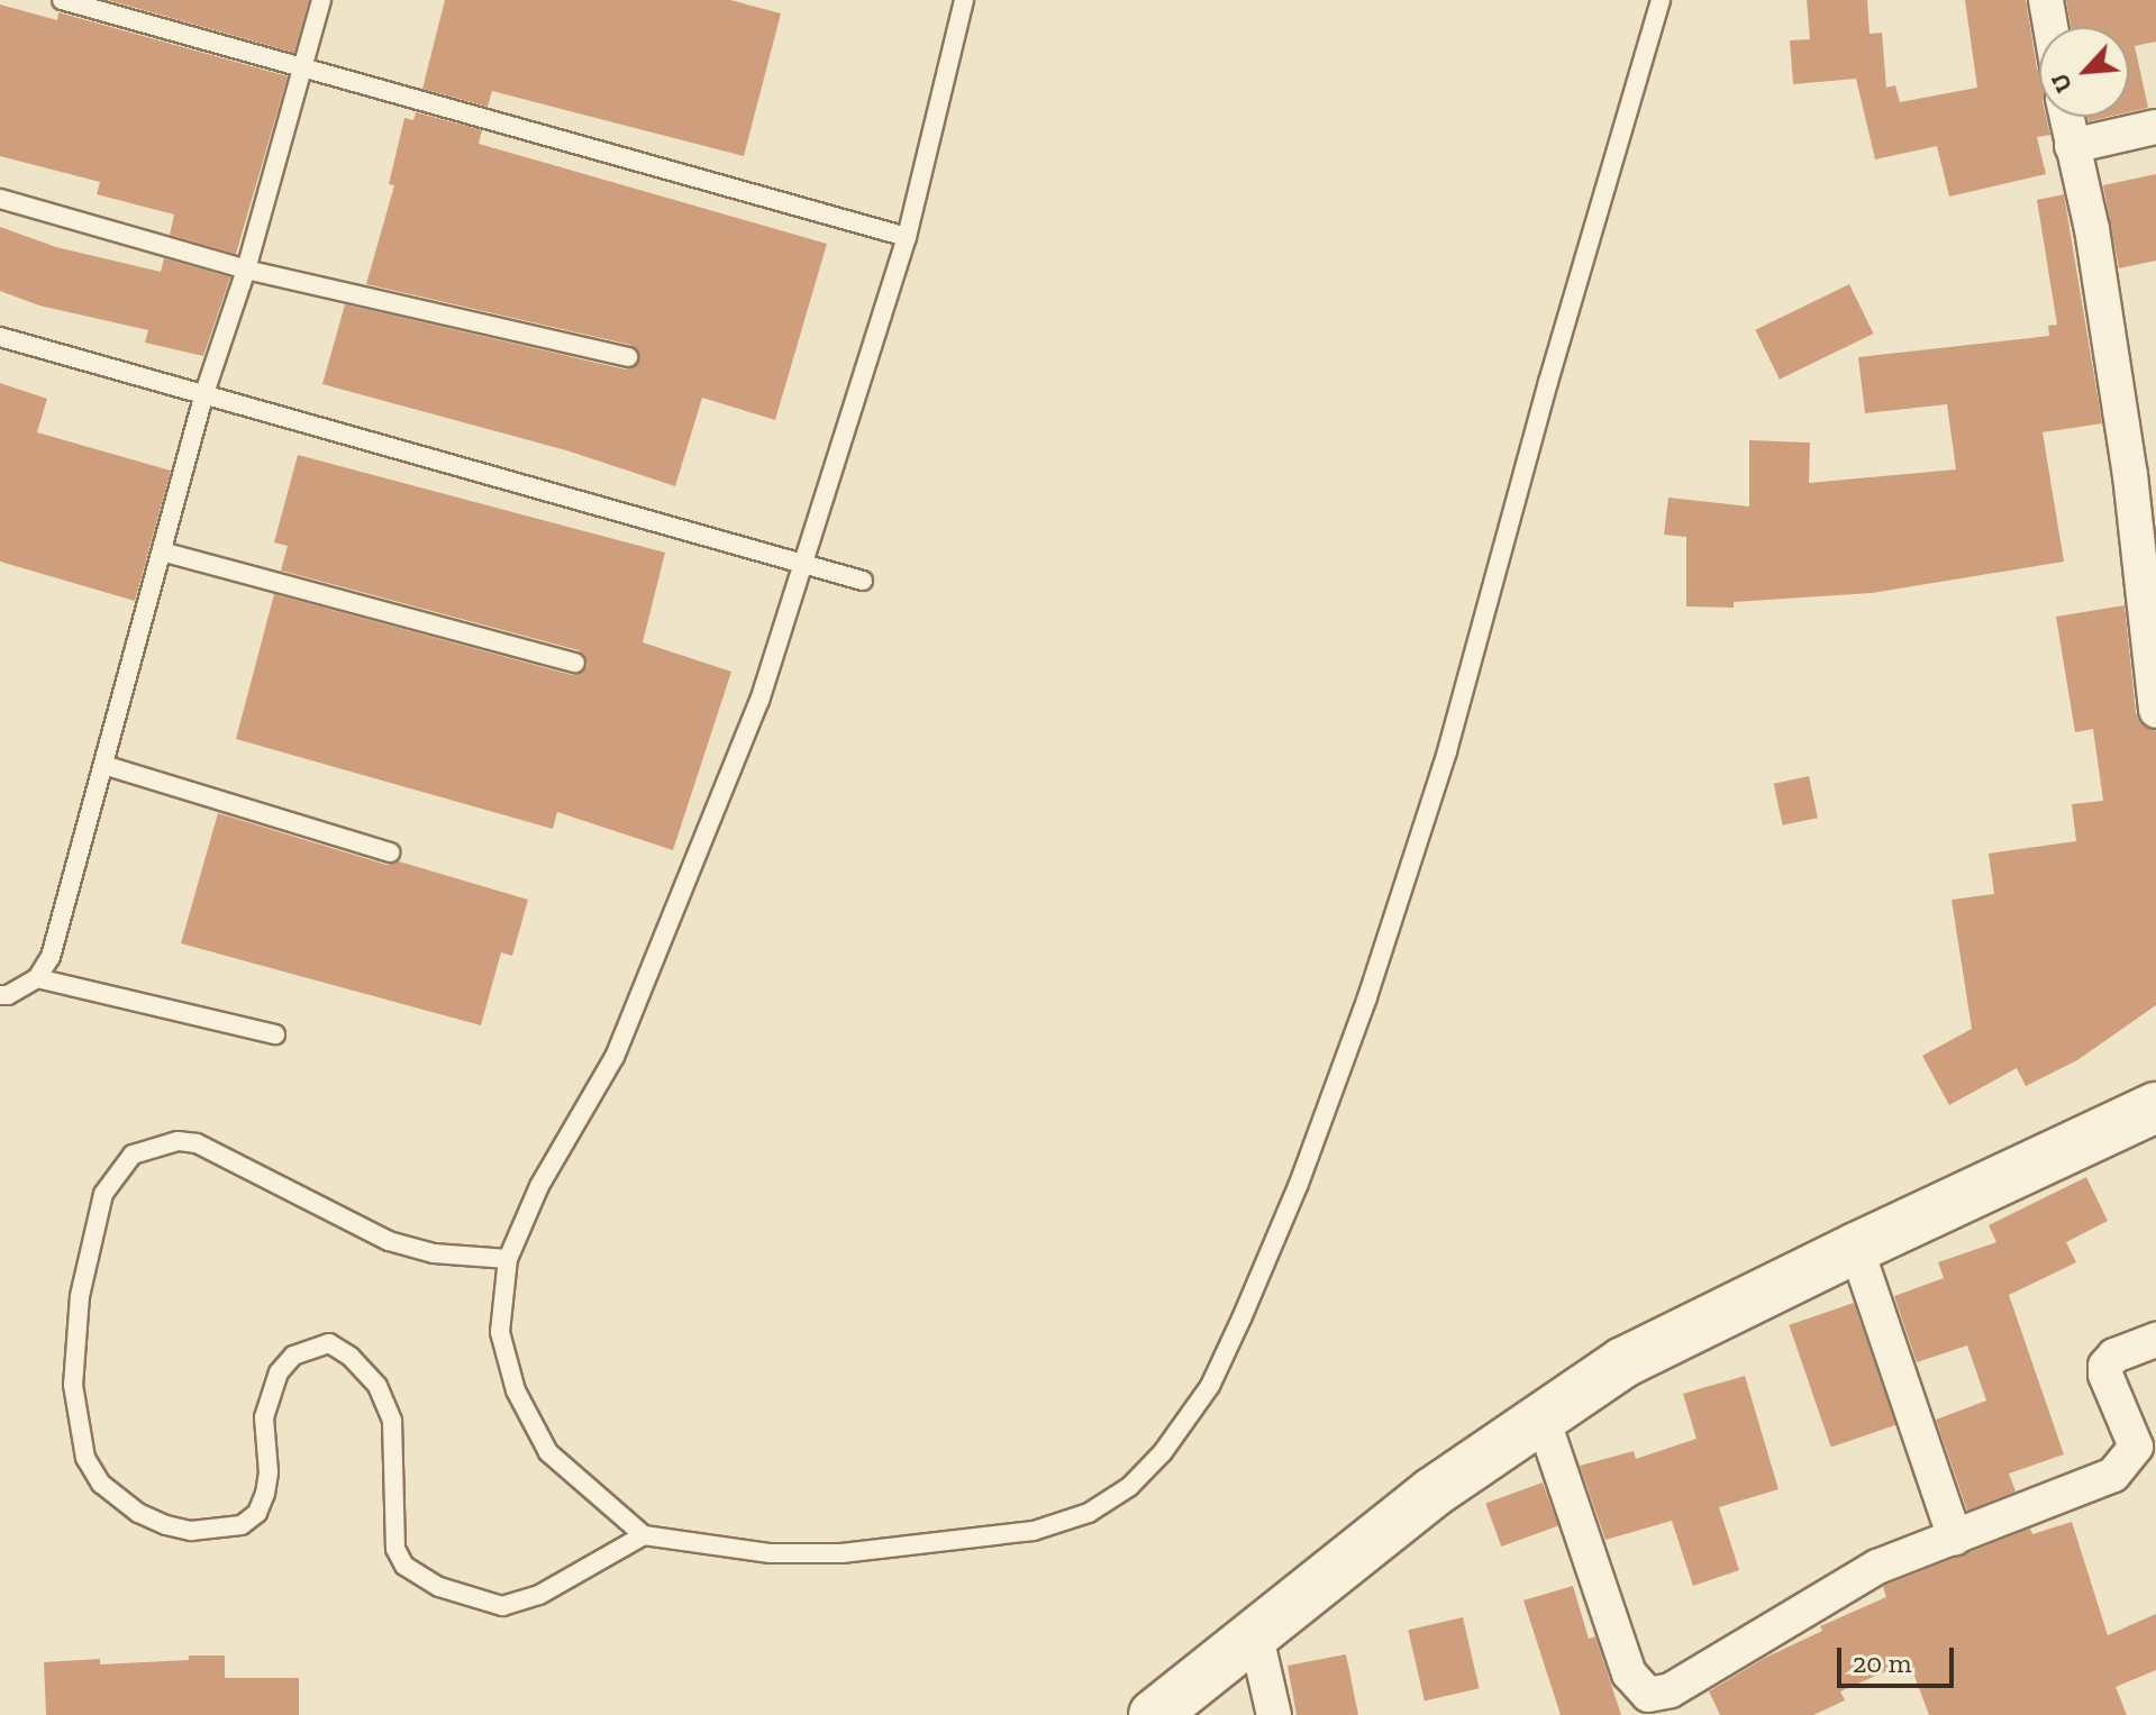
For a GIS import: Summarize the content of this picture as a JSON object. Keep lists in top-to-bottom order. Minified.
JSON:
{"scale_bar":"20 m","north":"bottom left"}
